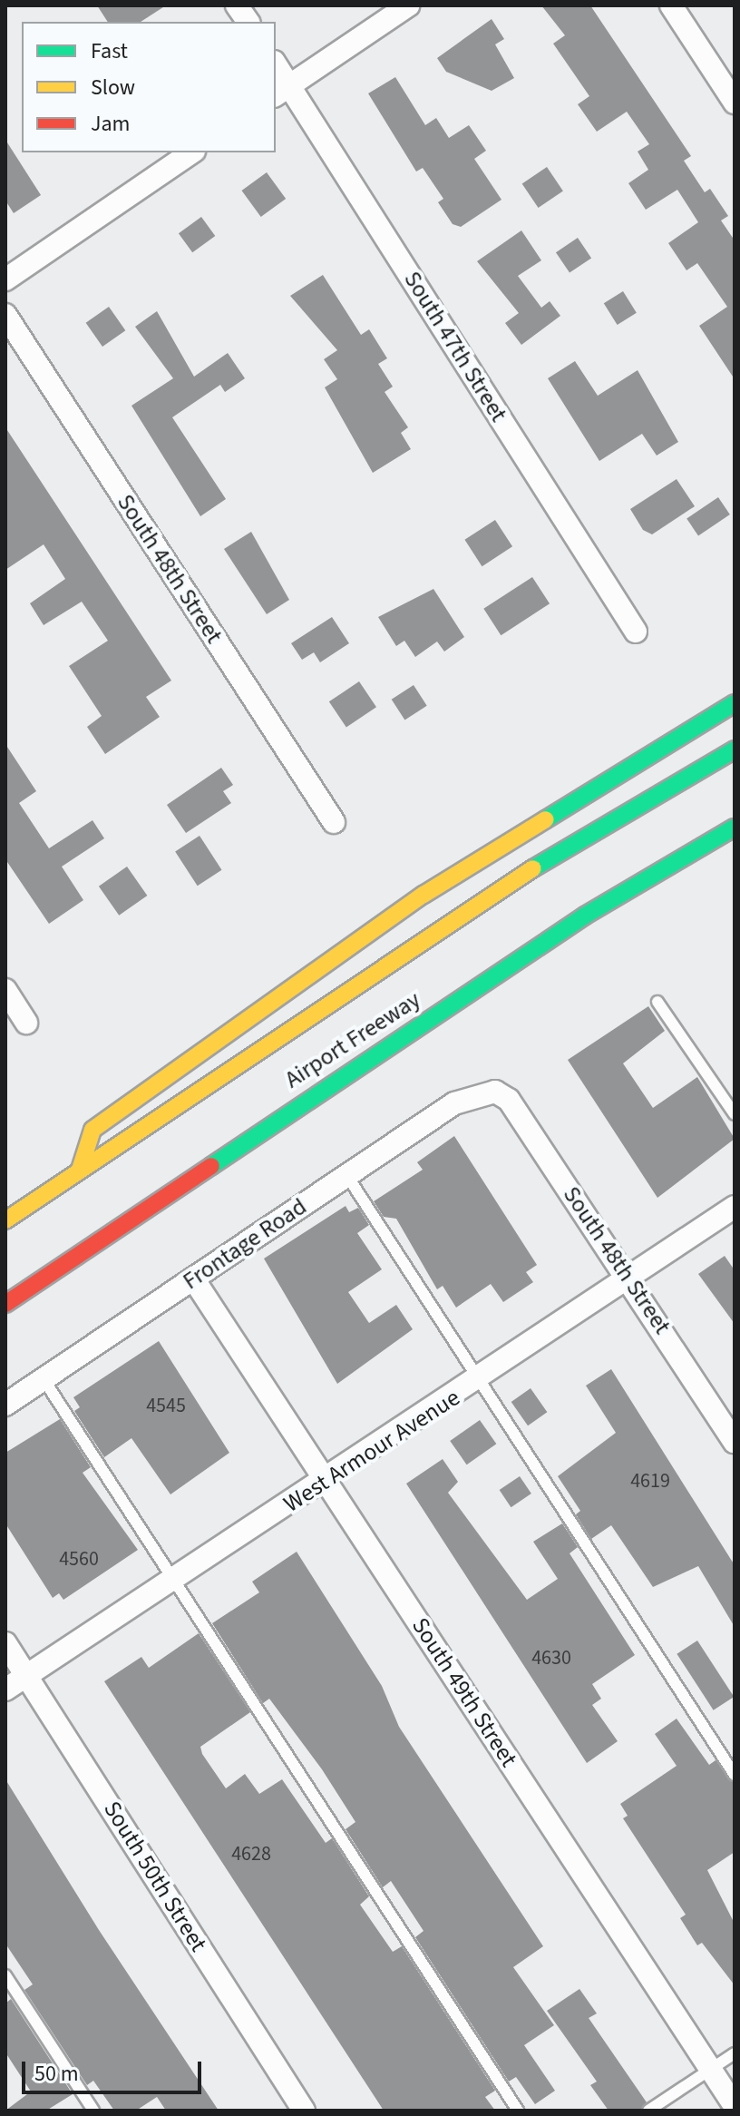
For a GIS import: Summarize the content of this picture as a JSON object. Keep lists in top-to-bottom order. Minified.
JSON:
{"streets":{"highway":["Airport Freeway"],"street":["South 47th Street","South 48th Street","Frontage Road","West Armour Avenue","South 49th Street","South 50th Street"]},"crossings":[["South 48th Street","Frontage Road"],["South 48th Street","West Armour Avenue"],["Frontage Road","South 49th Street"],["West Armour Avenue","South 49th Street"],["West Armour Avenue","South 50th Street"]],"house_numbers":["4545","4619","4560","4630","4628"],"legend":["Fast","Slow","Jam"],"scale_bar":"50 m"}
